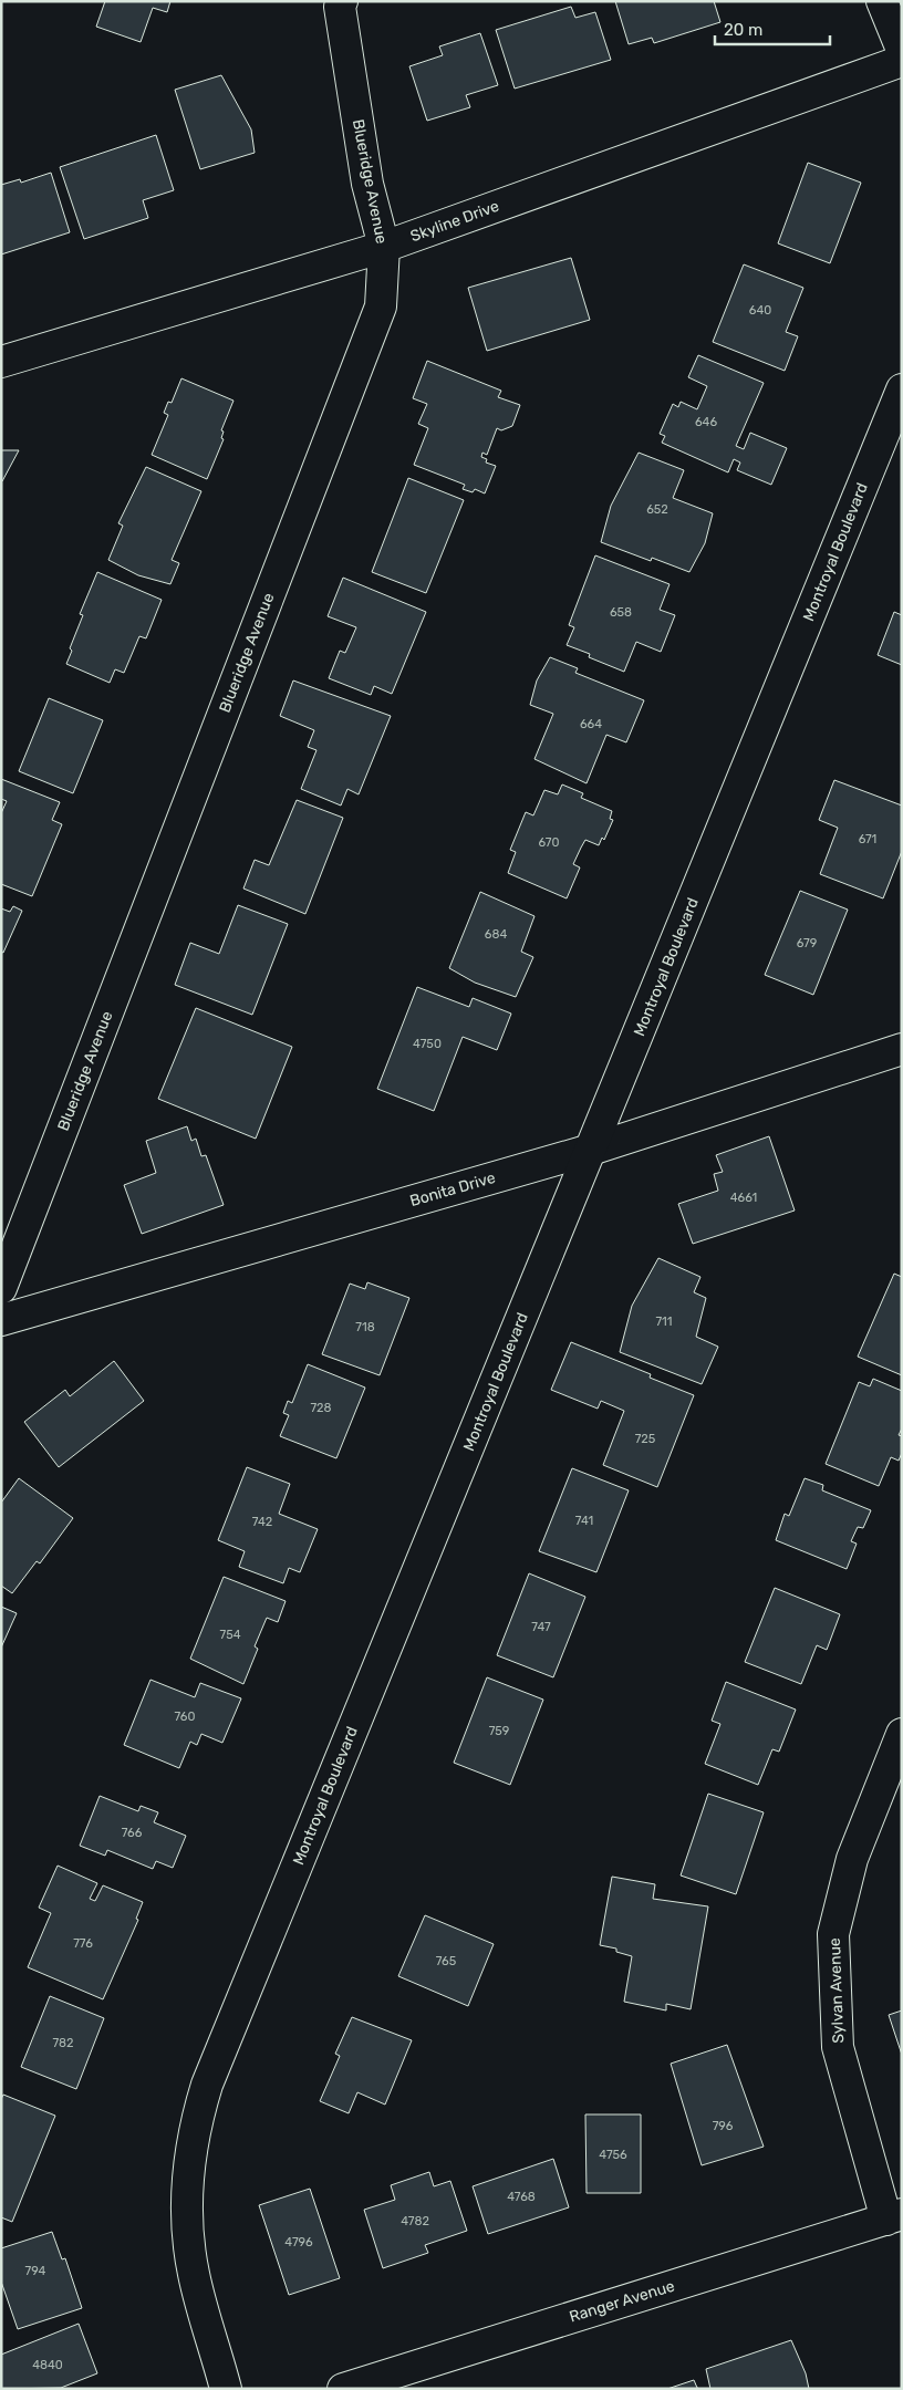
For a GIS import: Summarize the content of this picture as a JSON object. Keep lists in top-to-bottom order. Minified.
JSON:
{"streets":{"street":["Blueridge Avenue","Skyline Drive","Montroyal Boulevard","Bonita Drive","Sylvan Avenue","Ranger Avenue"]},"crossings":[["Blueridge Avenue","Skyline Drive"],["Montroyal Boulevard","Bonita Drive"],["Sylvan Avenue","Ranger Avenue"]],"house_numbers":["640","646","652","658","664","671","670","684","679","4750","4661","711","718","728","725","741","742","747","754","760","759","766","776","765","782","796","4756","4768","4782","4796","794","4840"],"scale_bar":"20 m"}
